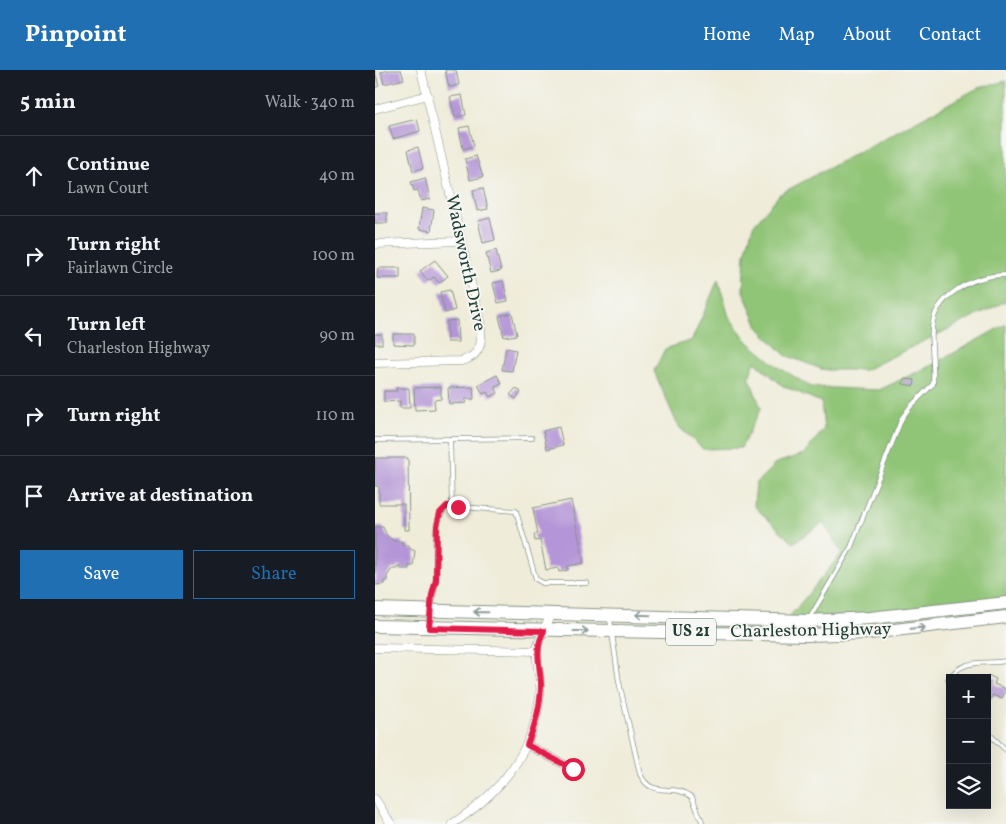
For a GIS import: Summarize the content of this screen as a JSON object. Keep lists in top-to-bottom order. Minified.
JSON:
{"streets":{"main road":["Charleston Highway","US 21"],"street":["Wadsworth Drive"]},"page":{"header":"Pinpoint","nav":["Home","Map","About","Contact"],"heading":["5 min","Walk · 340 m"],"list":[["Continue","Lawn Court","40 m"],["Turn right","Fairlawn Circle","100 m"],["Turn left","Charleston Highway","90 m"],["Turn right","110 m"],"Arrive at destination"],"buttons":["Save","Share"],"map_buttons":["+","−"]}}
